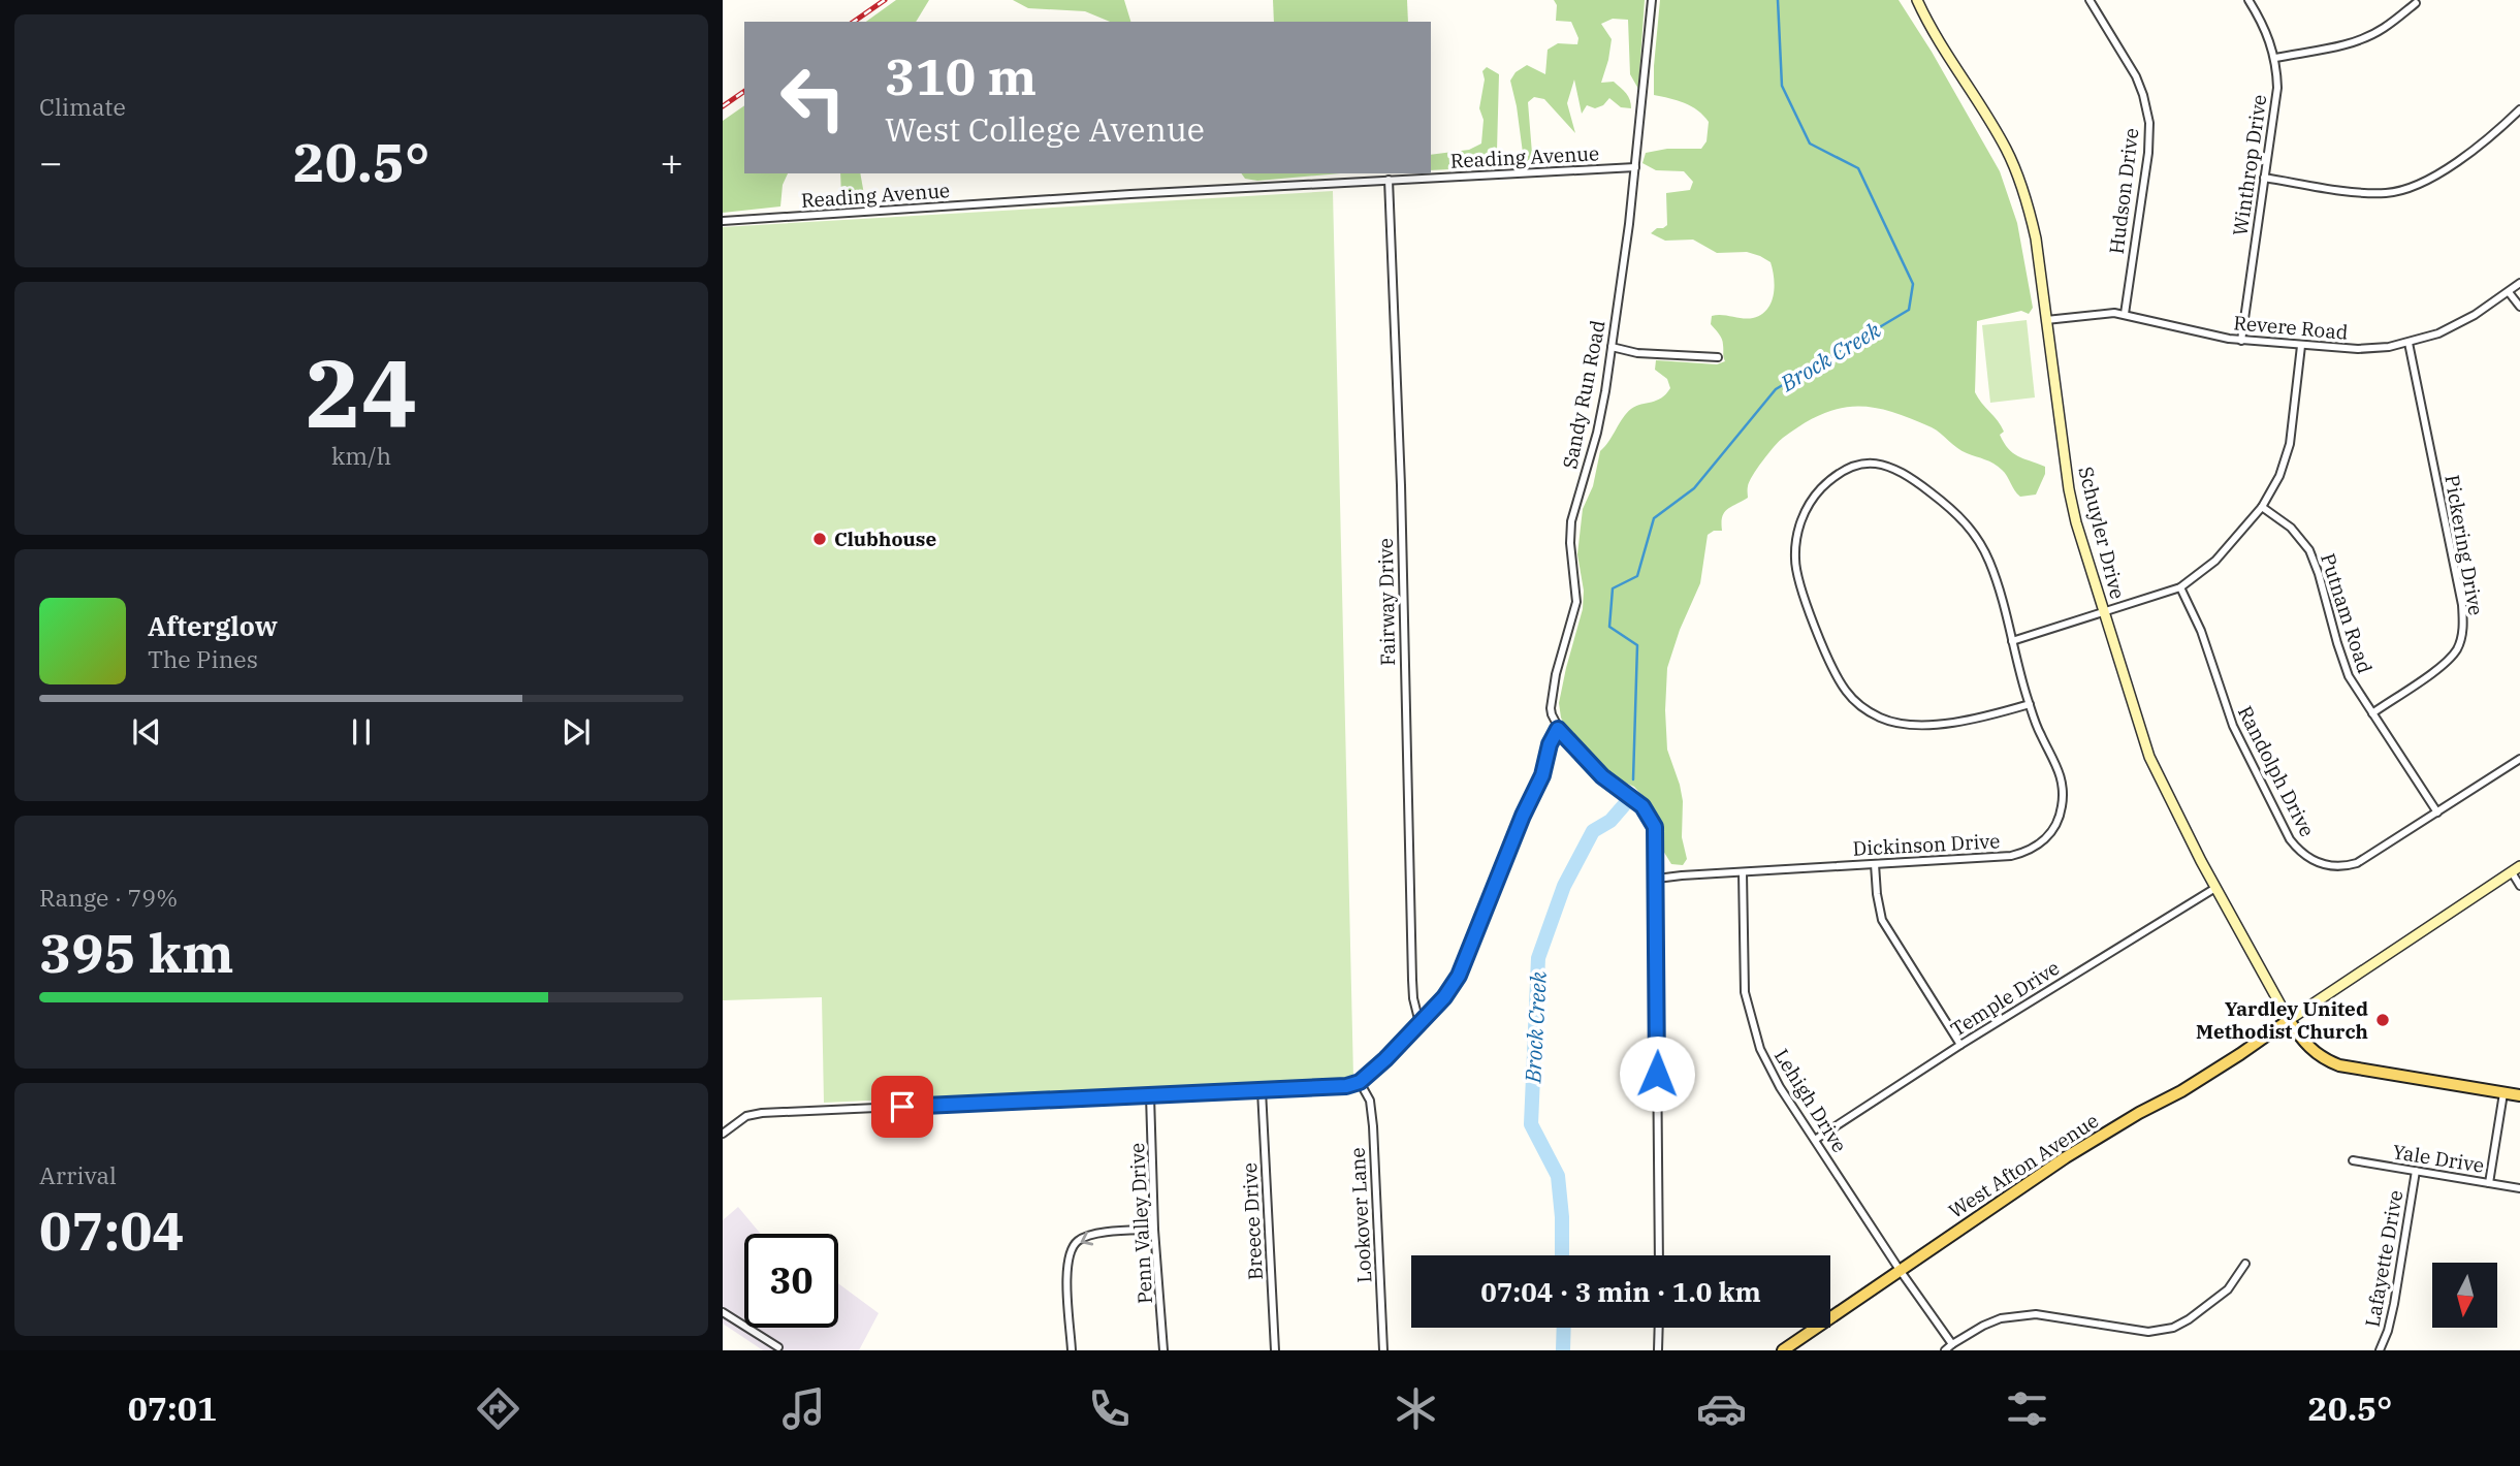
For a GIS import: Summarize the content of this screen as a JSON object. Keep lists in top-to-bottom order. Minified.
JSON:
{"streets":{"main road":["West Afton Avenue"],"street":["Reading Avenue","Winthrop Drive","Hudson Drive","Revere Road","Sandy Run Road","Schuyler Drive","Pickering Drive","Fairway Drive","Putnam Road","Randolph Drive","Dickinson Drive","Temple Drive","Lehigh Drive","Yale Drive","Lookover Lane","Breece Drive","Penn Valley Drive","Lafayette Drive"]},"crossings":[["Reading Avenue","Sandy Run Road"],["Reading Avenue","Fairway Drive"],["Winthrop Drive","Revere Road"],["Hudson Drive","Revere Road"],["Revere Road","Schuyler Drive"],["Revere Road","Pickering Drive"],["Schuyler Drive","Temple Drive"],["Schuyler Drive","West Afton Avenue"],["Pickering Drive","Putnam Road"],["Putnam Road","Randolph Drive"],["Dickinson Drive","Lehigh Drive"],["Temple Drive","Lehigh Drive"],["Lehigh Drive","West Afton Avenue"],["Yale Drive","Lafayette Drive"]],"water":["Brock Creek"],"places":["Clubhouse","Yardley United Methodist Church"],"north":"bottom","page":{"tile":["Climate",["24","km/h"],["Range · 79%","395 km"],["Arrival","07:04"]],"turn":["310 m","West College Avenue"],"heat":["−","20.5°","+"],"song":["Afterglow","The Pines"],"limit":"30","trip":"07:04 · 3 min · 1.0 km","tabs":["07:01","20.5°"]}}
